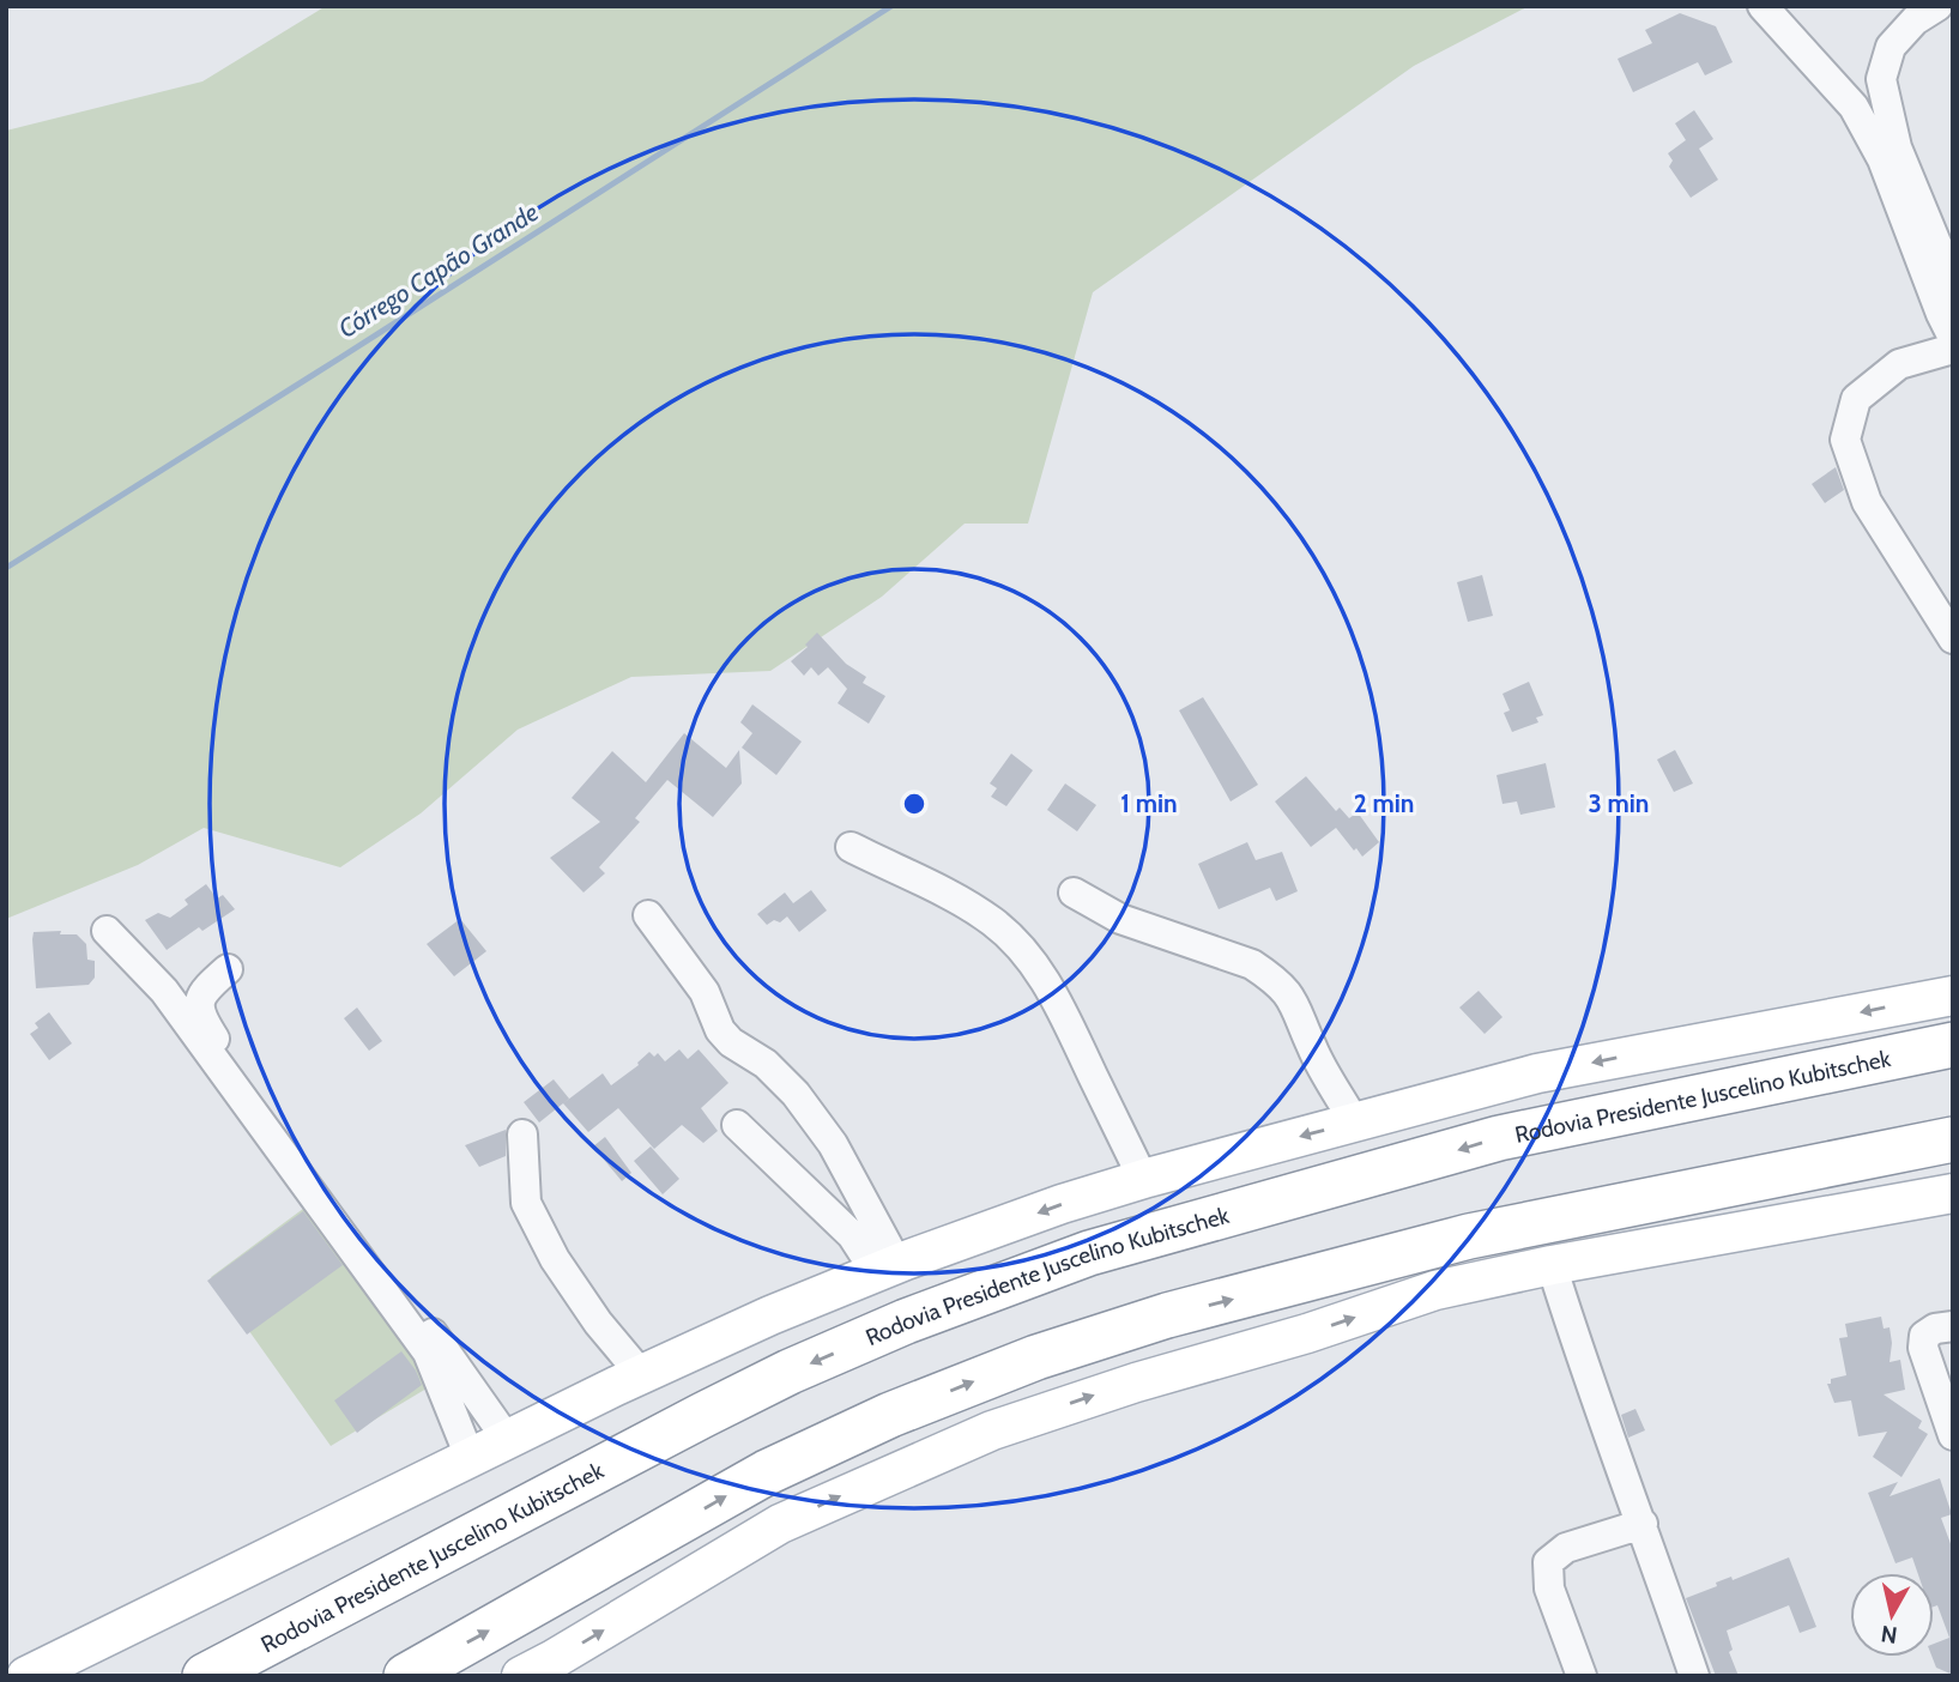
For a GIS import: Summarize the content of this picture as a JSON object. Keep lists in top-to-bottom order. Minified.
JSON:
{"streets":{"highway":["Rodovia Presidente Juscelino Kubitschek"]},"water":["Córrego Capão Grande"],"north":"bottom","rings":["1 min","2 min","3 min"]}
